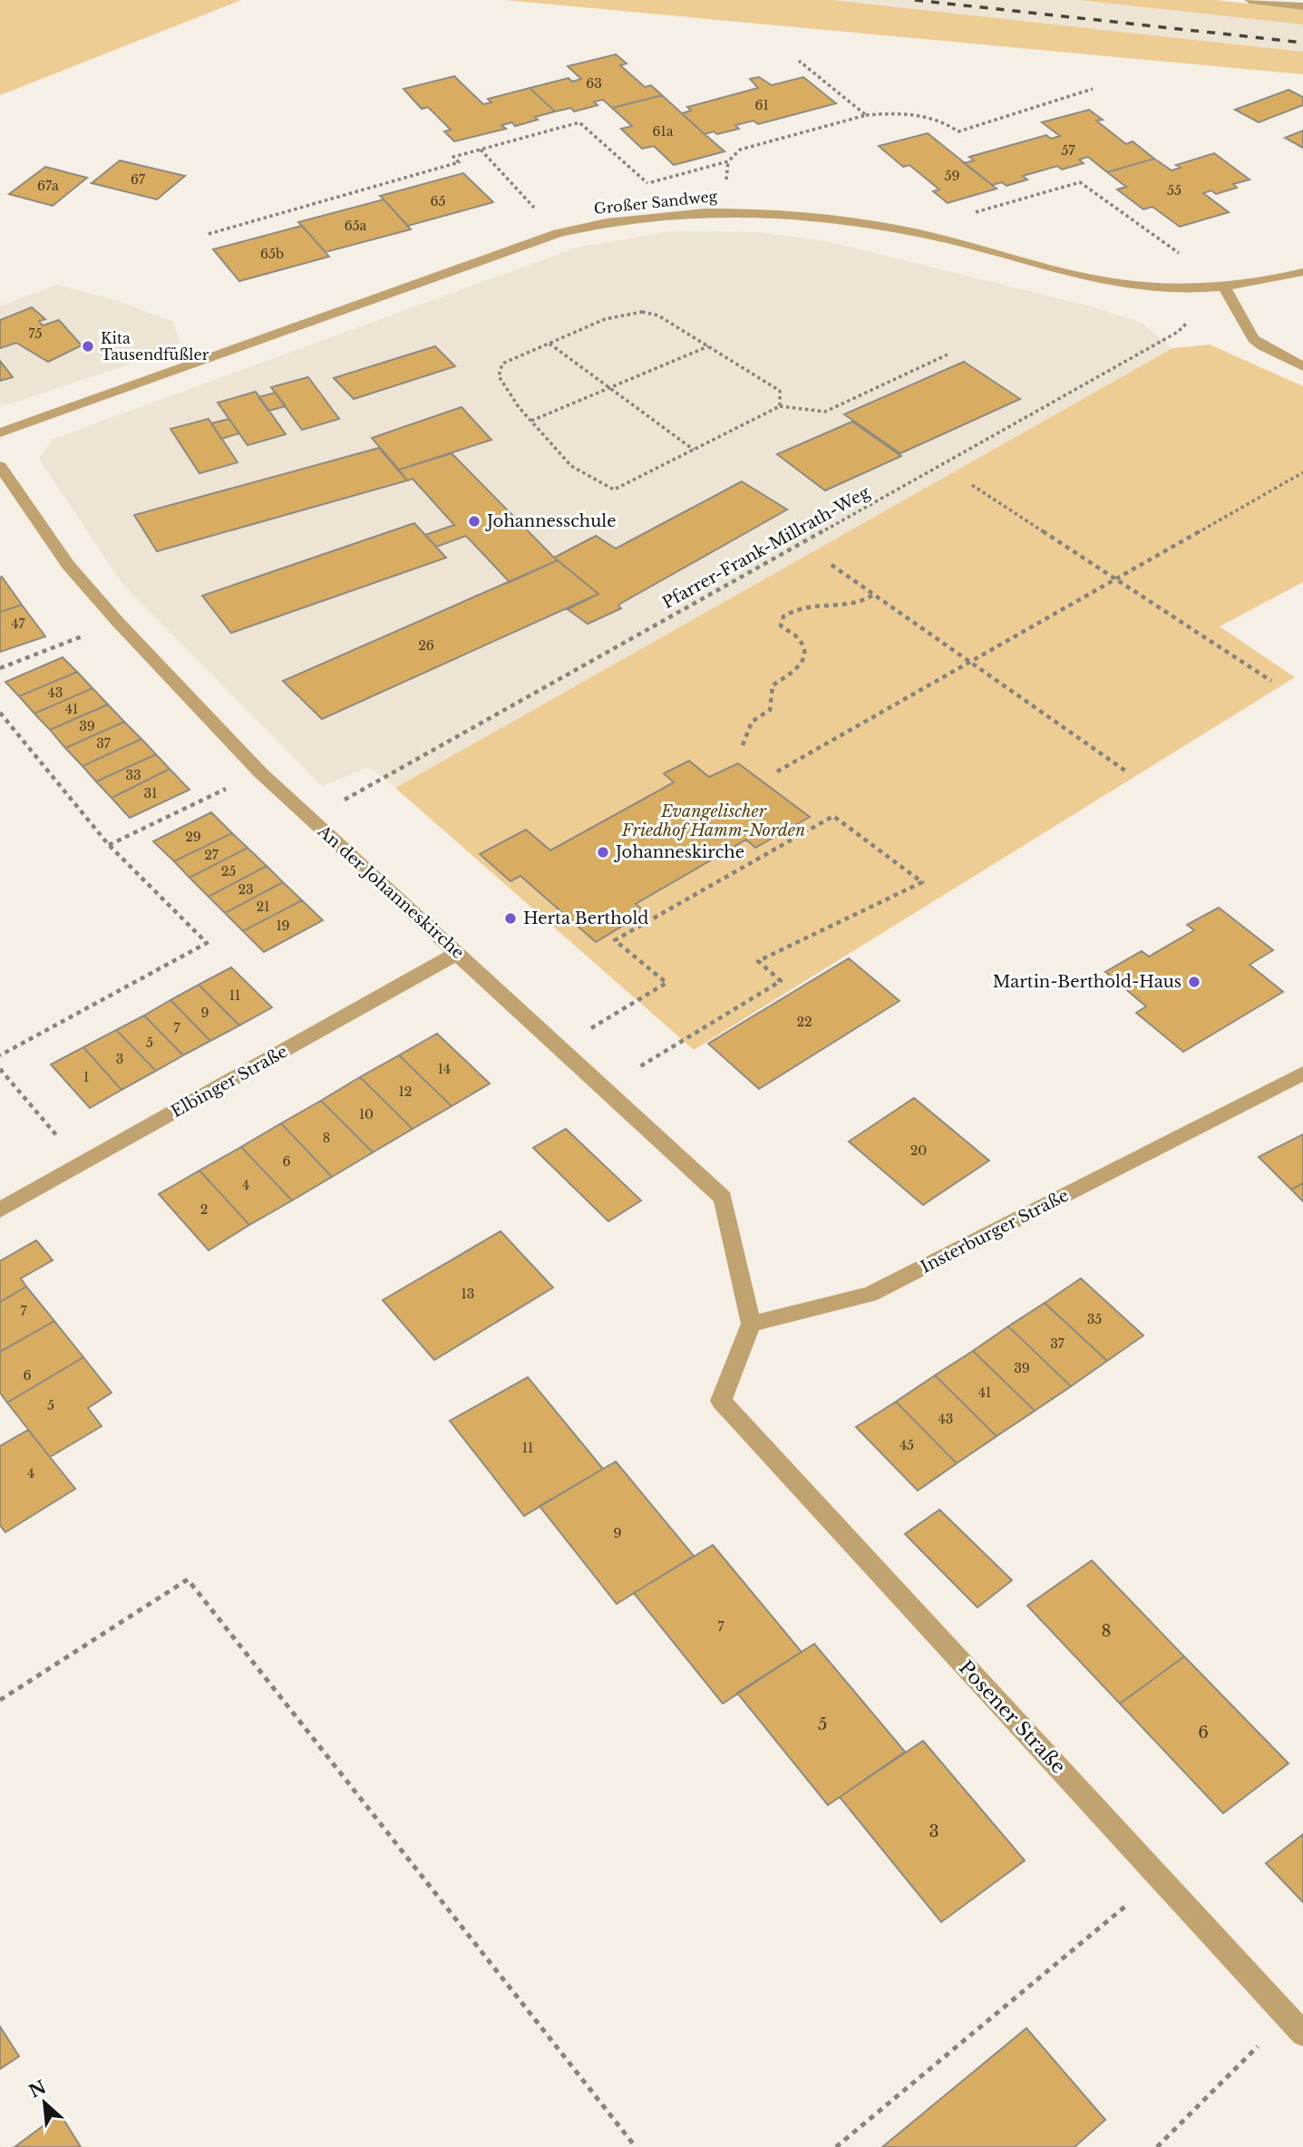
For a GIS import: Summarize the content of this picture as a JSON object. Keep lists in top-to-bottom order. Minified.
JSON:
{"streets":{"street":["Großer Sandweg","An der Johanneskirche","Elbinger Straße","Insterburger Straße","Posener Straße"],"path":["Pfarrer-Frank-Millrath-Weg"]},"crossings":[["Großer Sandweg","Pfarrer-Frank-Millrath-Weg"],["Pfarrer-Frank-Millrath-Weg","An der Johanneskirche"],["An der Johanneskirche","Elbinger Straße"],["An der Johanneskirche","Insterburger Straße"],["An der Johanneskirche","Posener Straße"],["Insterburger Straße","Posener Straße"]],"parks":["Evangelischer Friedhof Hamm-Norden"],"places":["Kita Tausendfüßler","Johannesschule","Johanneskirche","Herta Berthold","Martin-Berthold-Haus"],"house_numbers":["63","61","61a","57","59","67","67a","55","65","65a","65b","75","47","26","43","41","39","37","33","31","29","27","25","23","21","19","11","9","22","7","5","3","14","1","12","10","8","20","6","4","2","13","7","35","37","39","6","41","5","43","45","11","4","9","7","8","5","6","3"],"north":"top left"}
